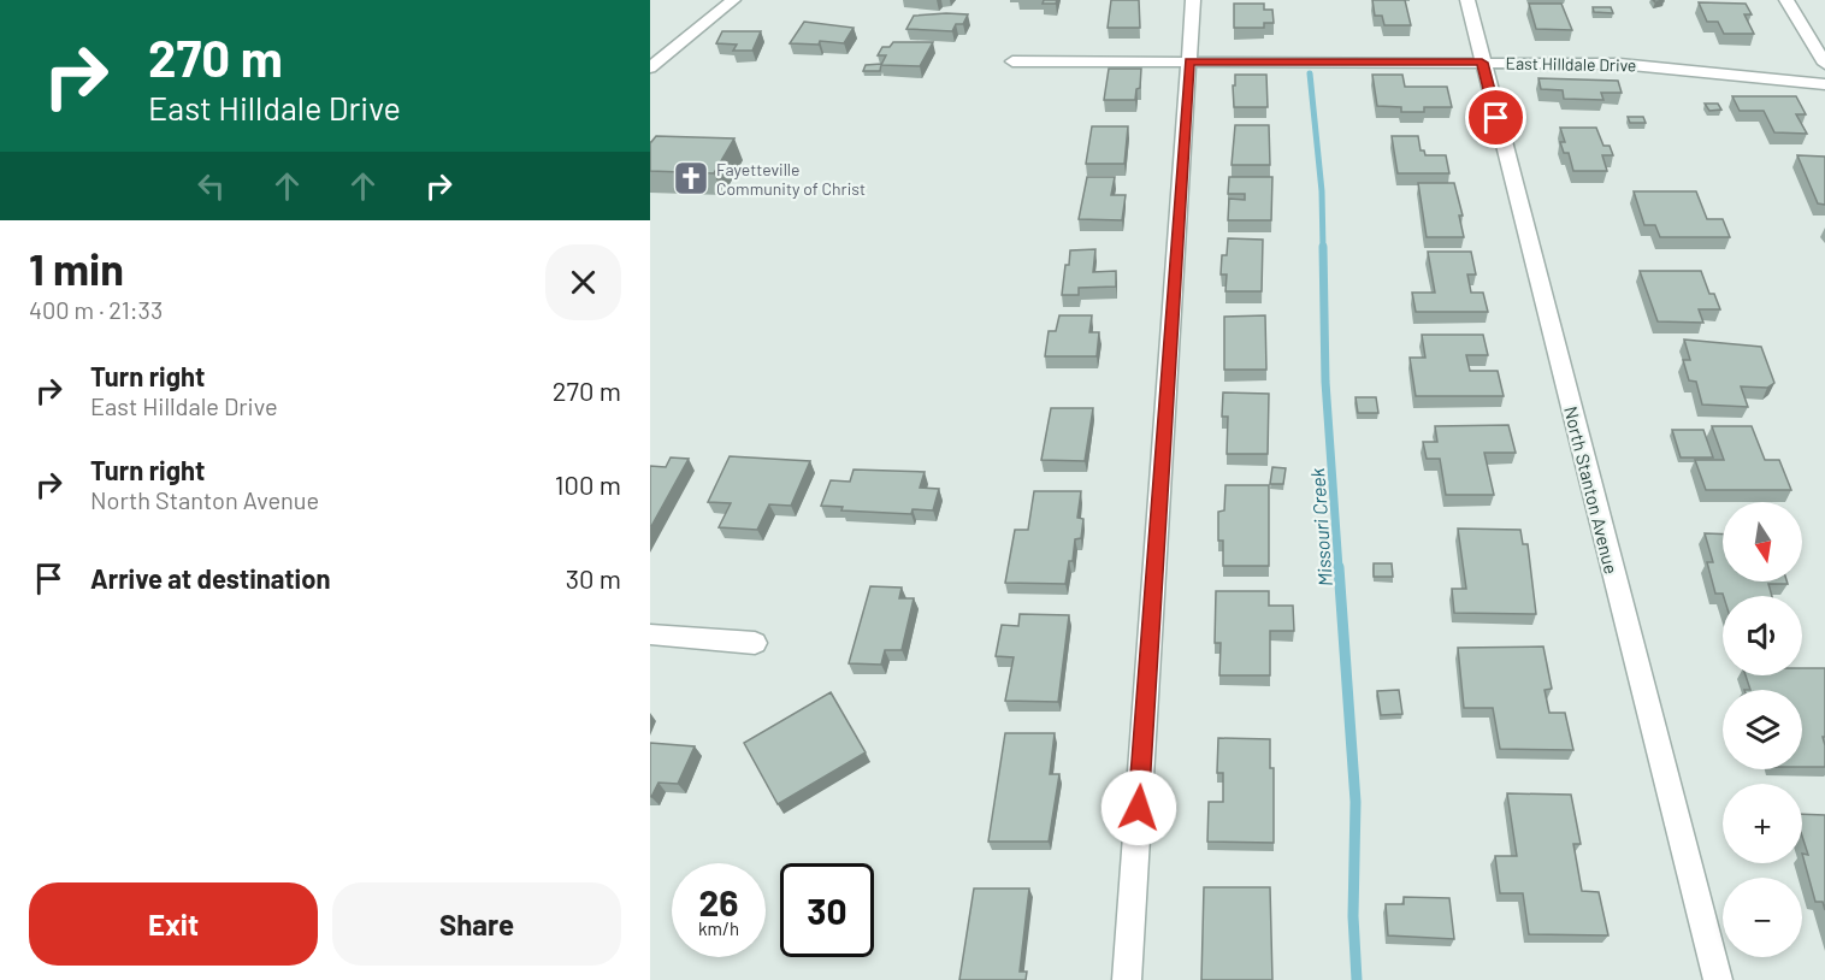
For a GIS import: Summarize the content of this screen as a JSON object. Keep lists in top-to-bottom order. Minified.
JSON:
{"streets":{"street":["East Hilldale Drive","North Stanton Avenue"]},"crossings":[["East Hilldale Drive","North Stanton Avenue"]],"water":["Missouri Creek"],"places":{"church":["Fayetteville Community of Christ"]},"north":"bottom","page":{"turn":["270 m","East Hilldale Drive"],"heading":["1 min","400 m · 21:33"],"list":[{"name":"Turn right","note":"East Hilldale Drive","value":"270 m"},{"name":"Turn right","note":"North Stanton Avenue","value":"100 m"},{"name":"Arrive at destination","value":"30 m"}],"map_buttons":["+","−"],"speed":"26 km/h","limit":"30","buttons":["Exit","Share"]}}
